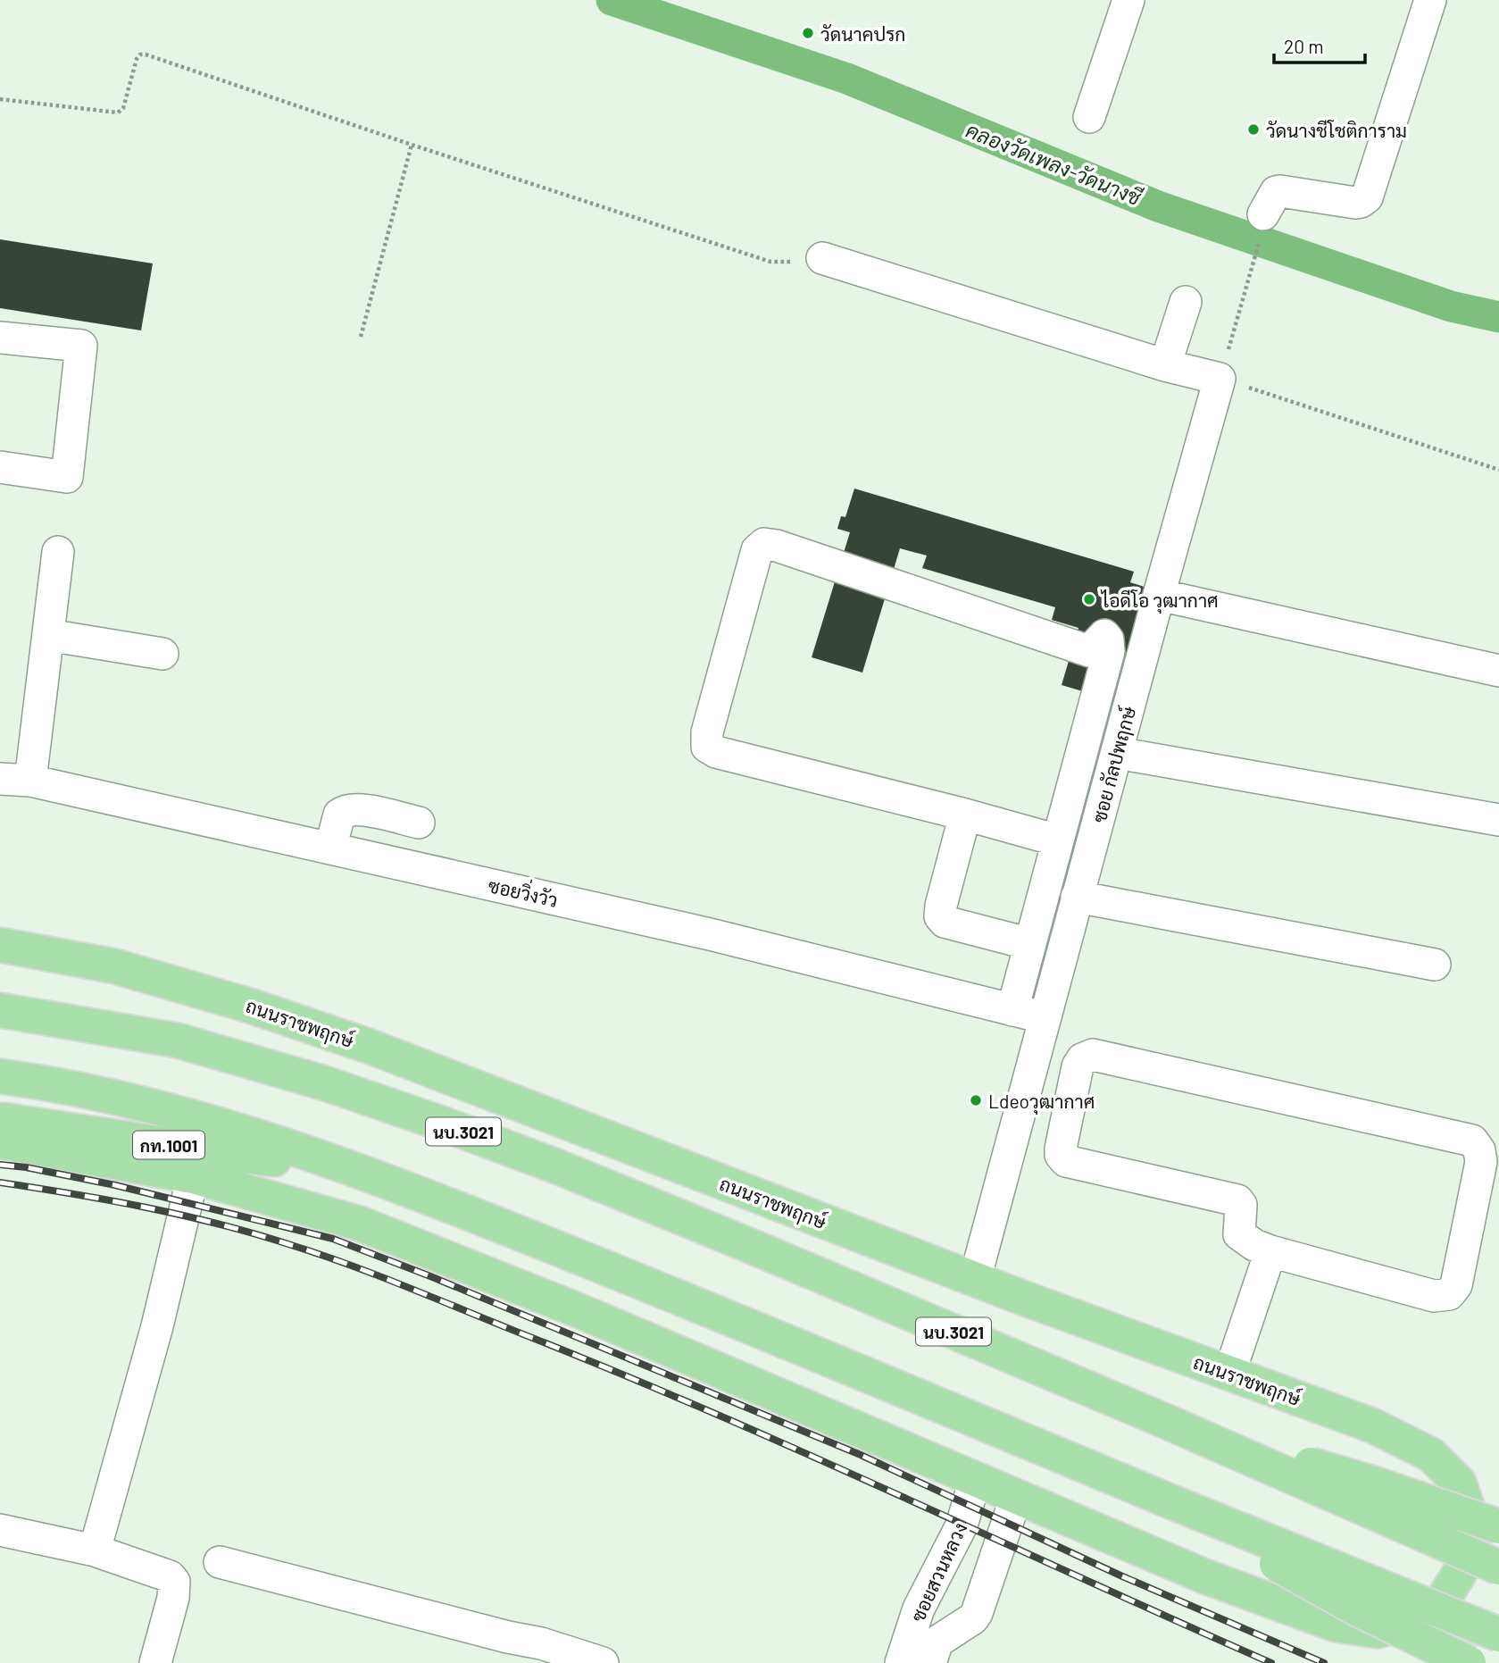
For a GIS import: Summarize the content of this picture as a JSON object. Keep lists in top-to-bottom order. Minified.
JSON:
{"streets":{"main road":["ถนนราชพฤกษ์","นบ.3021","กท.1001"],"street":["ซอย กัลปพฤกษ์","ซอยวิ่งวัว","ซอยสวนหลวง"]},"crossings":[["ซอย กัลปพฤกษ์","ซอยวิ่งวัว"],["ซอย กัลปพฤกษ์","ถนนราชพฤกษ์"],["ถนนราชพฤกษ์","ซอยสวนหลวง"]],"water":["คลองวัดเพลง-วัดนางชี"],"places":["วัดนาคปรก","วัดนางชีโชติการาม","ไอดีโอ วุฒากาศ","Ldeoวุฒากาศ"],"scale_bar":"20 m"}
